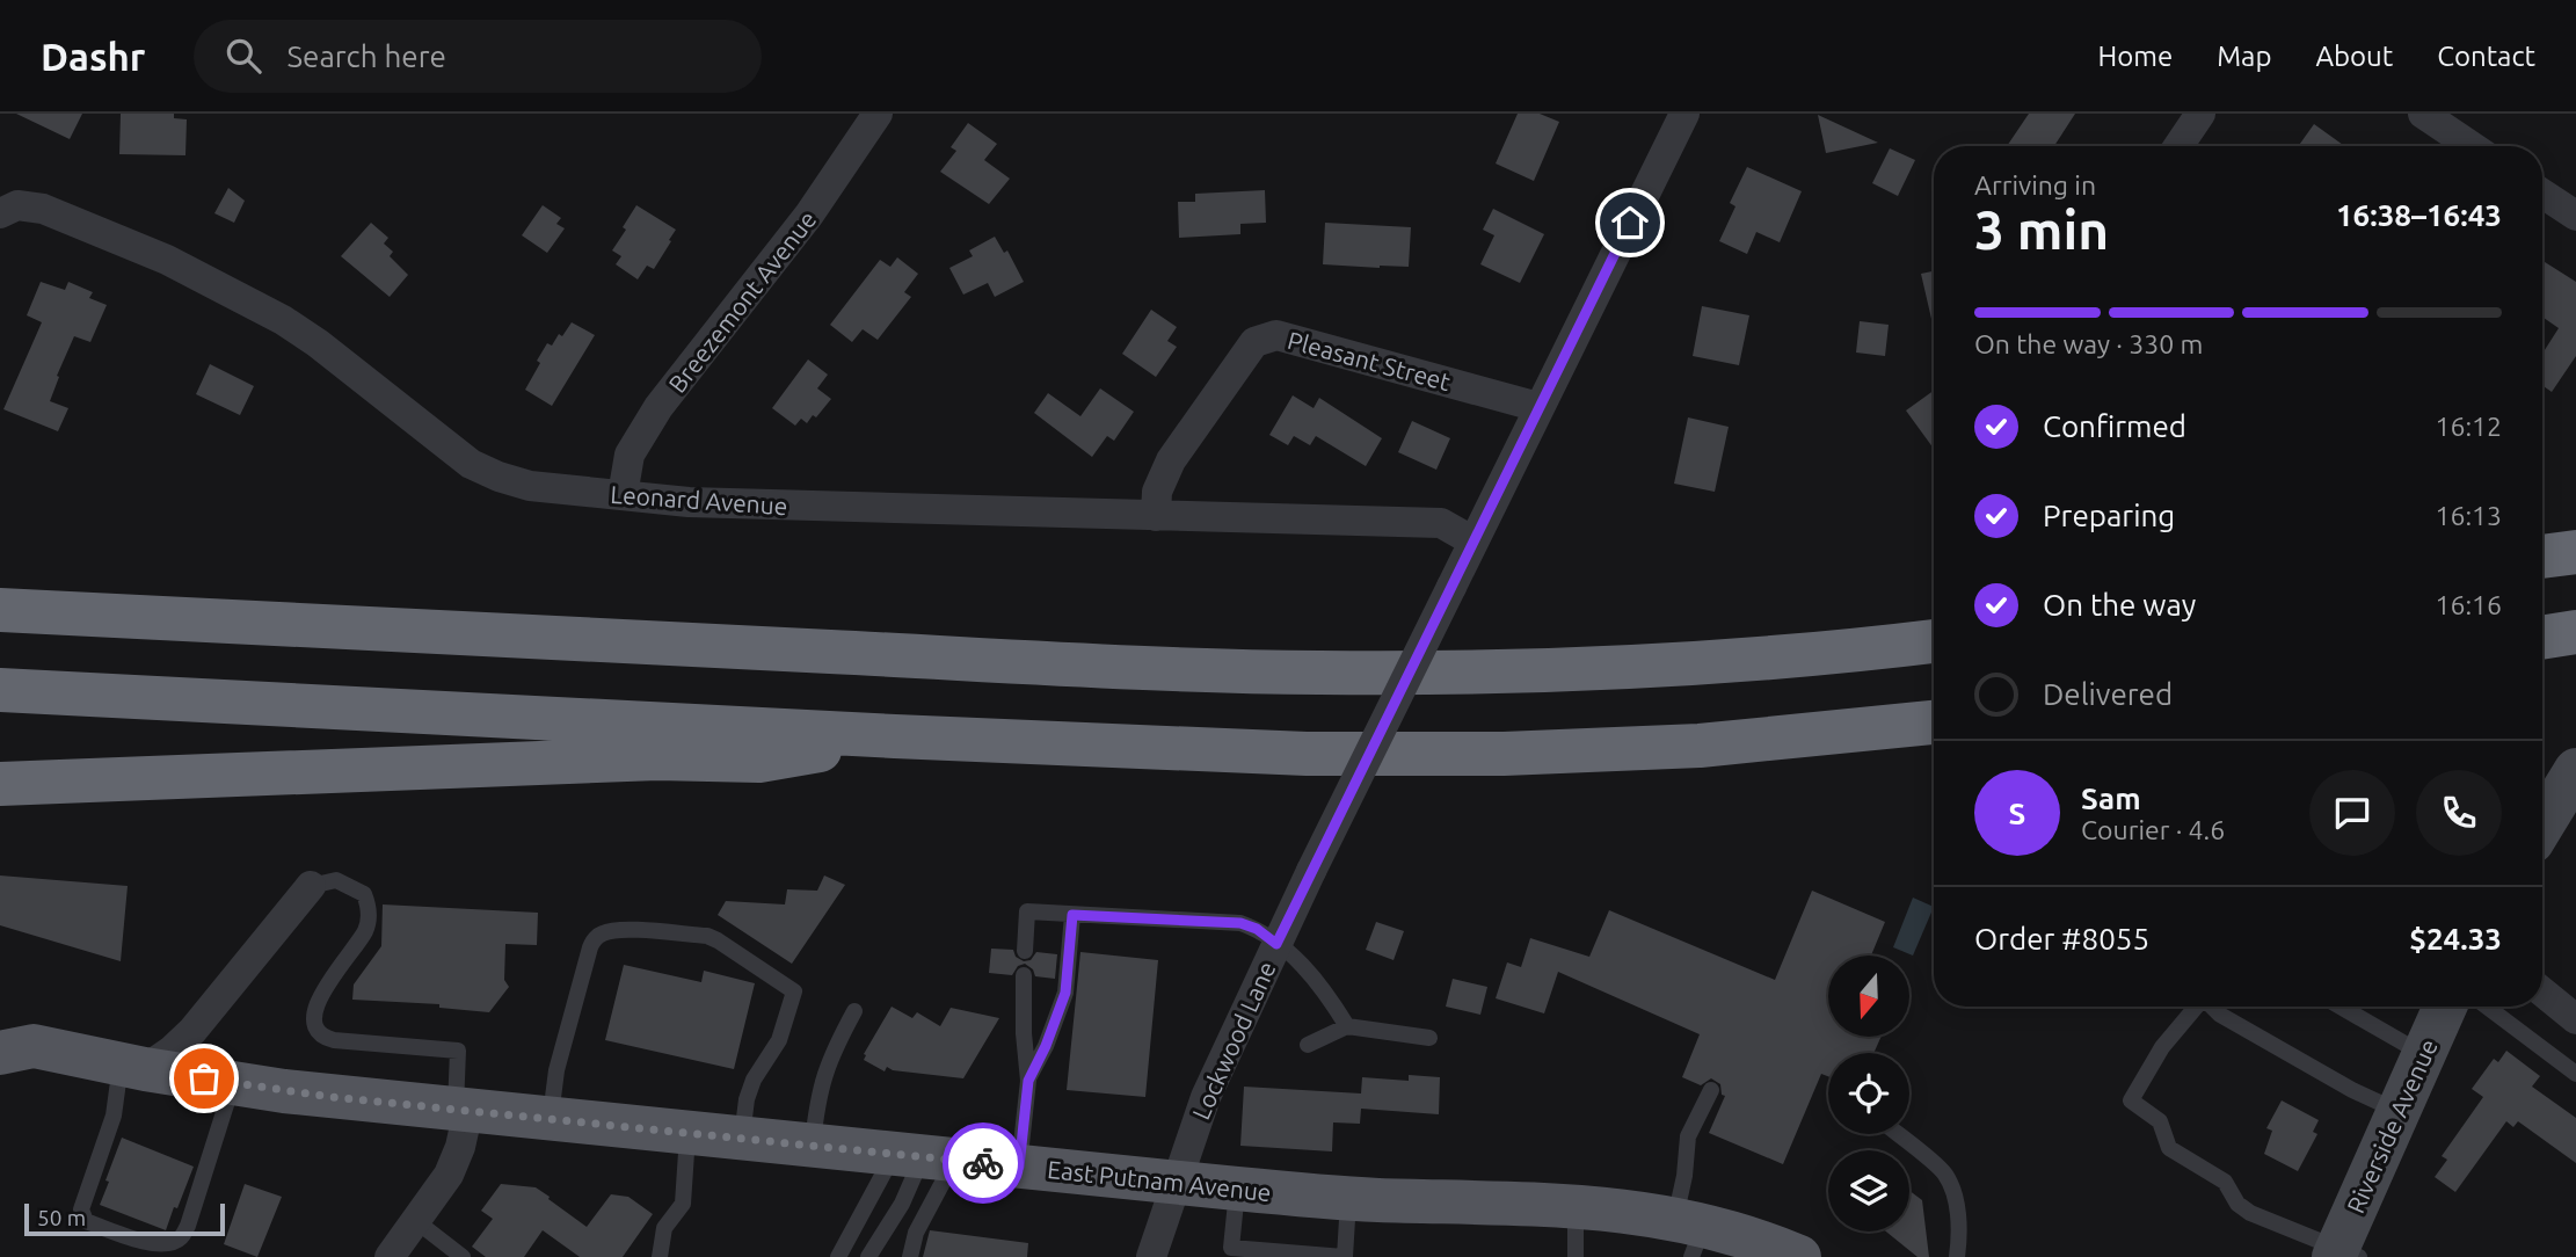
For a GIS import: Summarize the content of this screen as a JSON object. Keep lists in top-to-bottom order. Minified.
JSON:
{"streets":{"main road":["East Putnam Avenue"],"street":["Breezemont Avenue","Pleasant Street","Leonard Avenue","Lockwood Lane","Riverside Avenue"]},"crossings":[["Breezemont Avenue","Leonard Avenue"],["Pleasant Street","Leonard Avenue"],["Pleasant Street","Lockwood Lane"],["Leonard Avenue","Lockwood Lane"],["Lockwood Lane","East Putnam Avenue"]],"scale_bar":"50 m","north":"bottom","page":{"header":"Dashr","search":"Search here","nav":["Home","Map","About","Contact"],"heading":["3 min","Arriving in","16:38–16:43"],"panel":["Sam","Courier · 4.6","Order #8055","$24.33"],"bar":"On the way · 330 m","list":[["Confirmed","16:12"],["Preparing","16:13"],["On the way","16:16"],"Delivered"],"round":"S","scale":"50 m"}}
